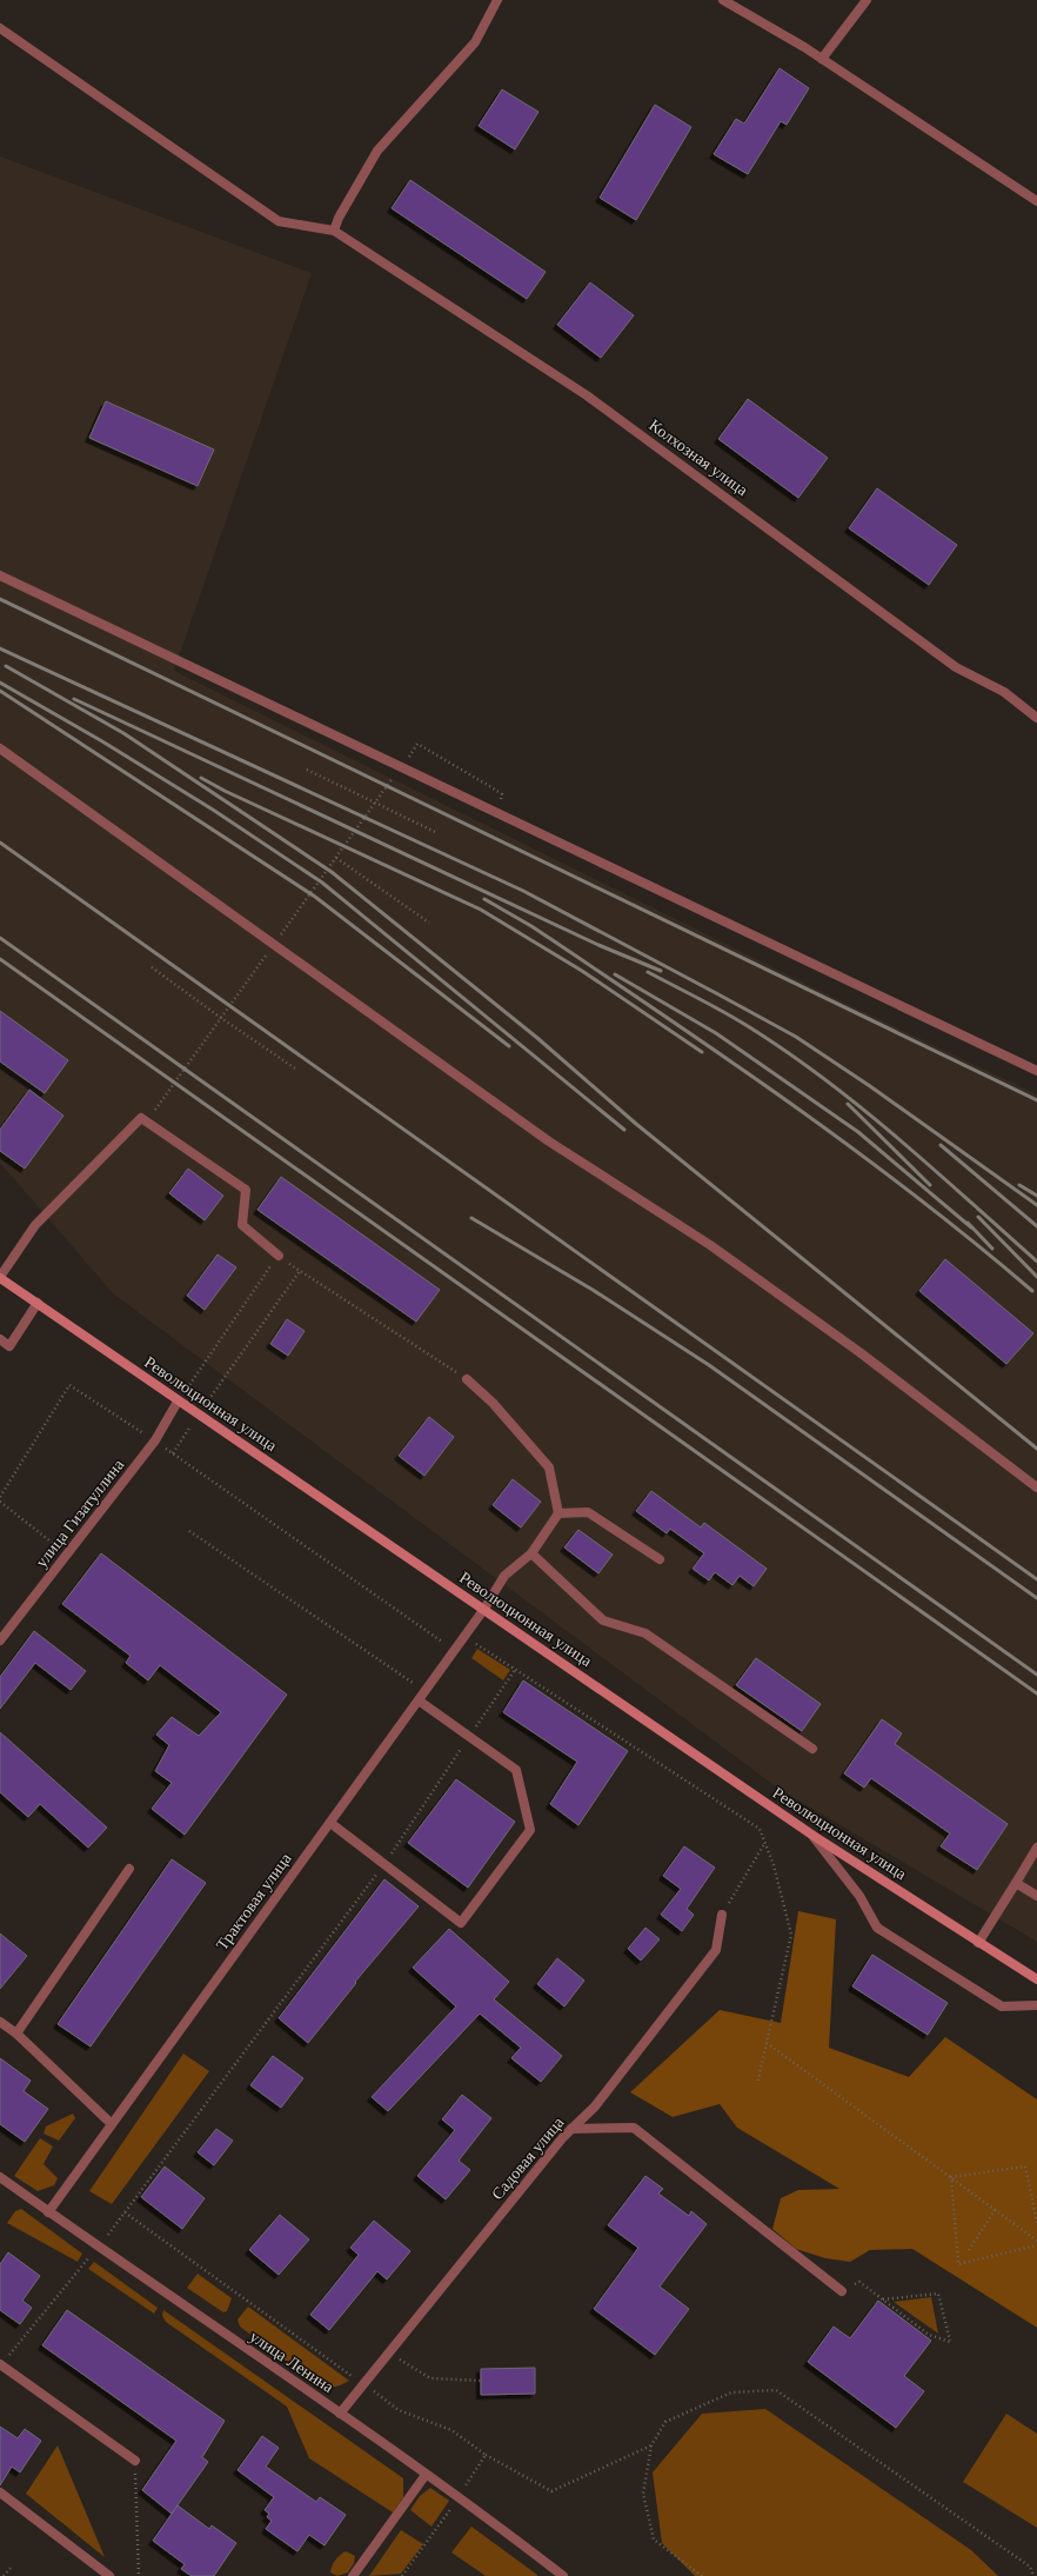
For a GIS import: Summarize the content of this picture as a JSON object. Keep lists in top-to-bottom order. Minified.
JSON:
{"streets":{"main road":["Революционная улица"],"street":["Колхозная улица","улица Гизатуллина","Трактовая улица","Садовая улица","улица Ленина"]},"crossings":[["Революционная улица","улица Гизатуллина"],["Революционная улица","Трактовая улица"],["Трактовая улица","улица Ленина"],["Садовая улица","улица Ленина"]]}
